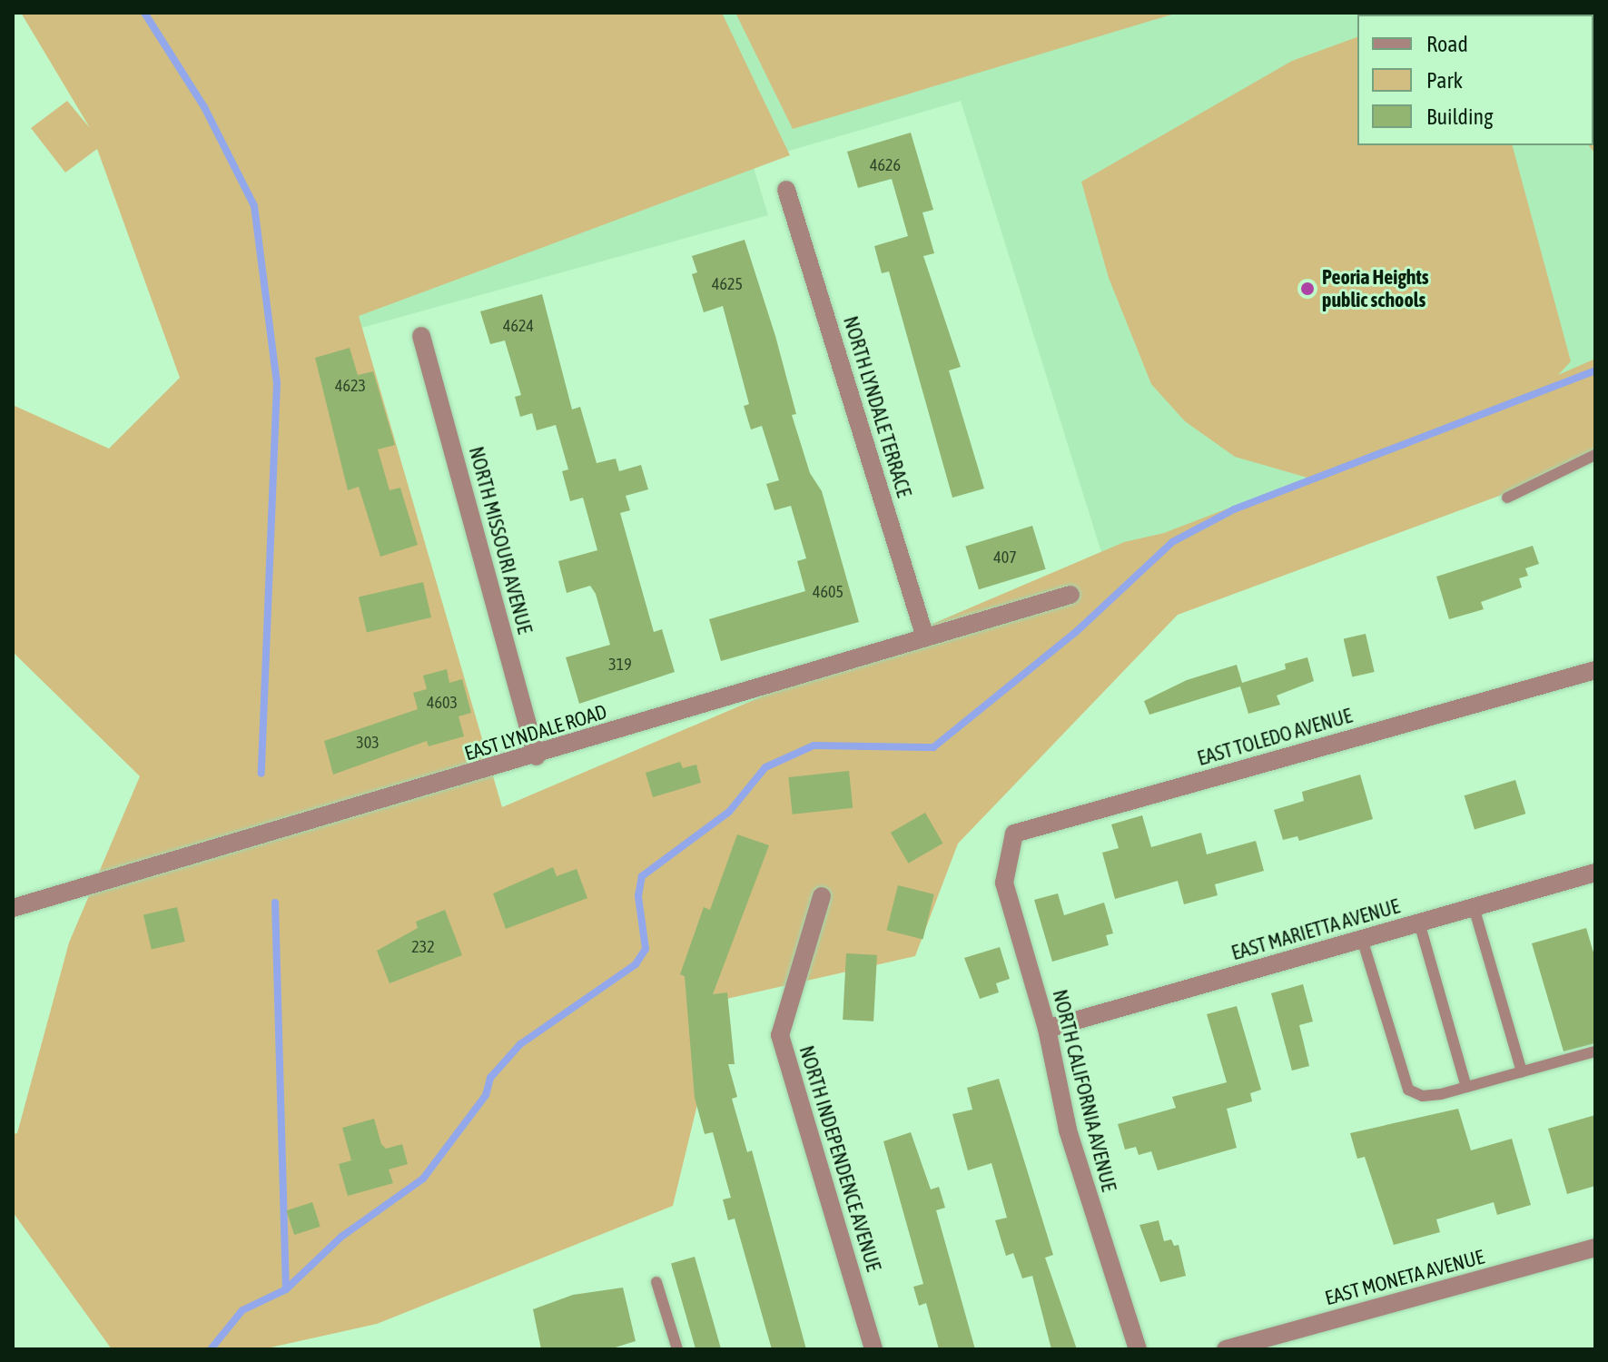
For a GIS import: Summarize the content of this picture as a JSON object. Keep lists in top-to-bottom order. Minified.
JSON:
{"streets":{"street":["NORTH LYNDALE TERRACE","NORTH MISSOURI AVENUE","EAST LYNDALE ROAD","EAST TOLEDO AVENUE","EAST MARIETTA AVENUE","NORTH CALIFORNIA AVENUE","NORTH INDEPENDENCE AVENUE","EAST MONETA AVENUE"]},"crossings":[["NORTH LYNDALE TERRACE","EAST LYNDALE ROAD"],["NORTH MISSOURI AVENUE","EAST LYNDALE ROAD"],["EAST TOLEDO AVENUE","NORTH CALIFORNIA AVENUE"],["EAST MARIETTA AVENUE","NORTH CALIFORNIA AVENUE"]],"places":["Peoria Heights public schools"],"house_numbers":["4626","4625","4624","4623","407","4605","319","4603","303","232"],"legend":["Road","Park","Building"]}
